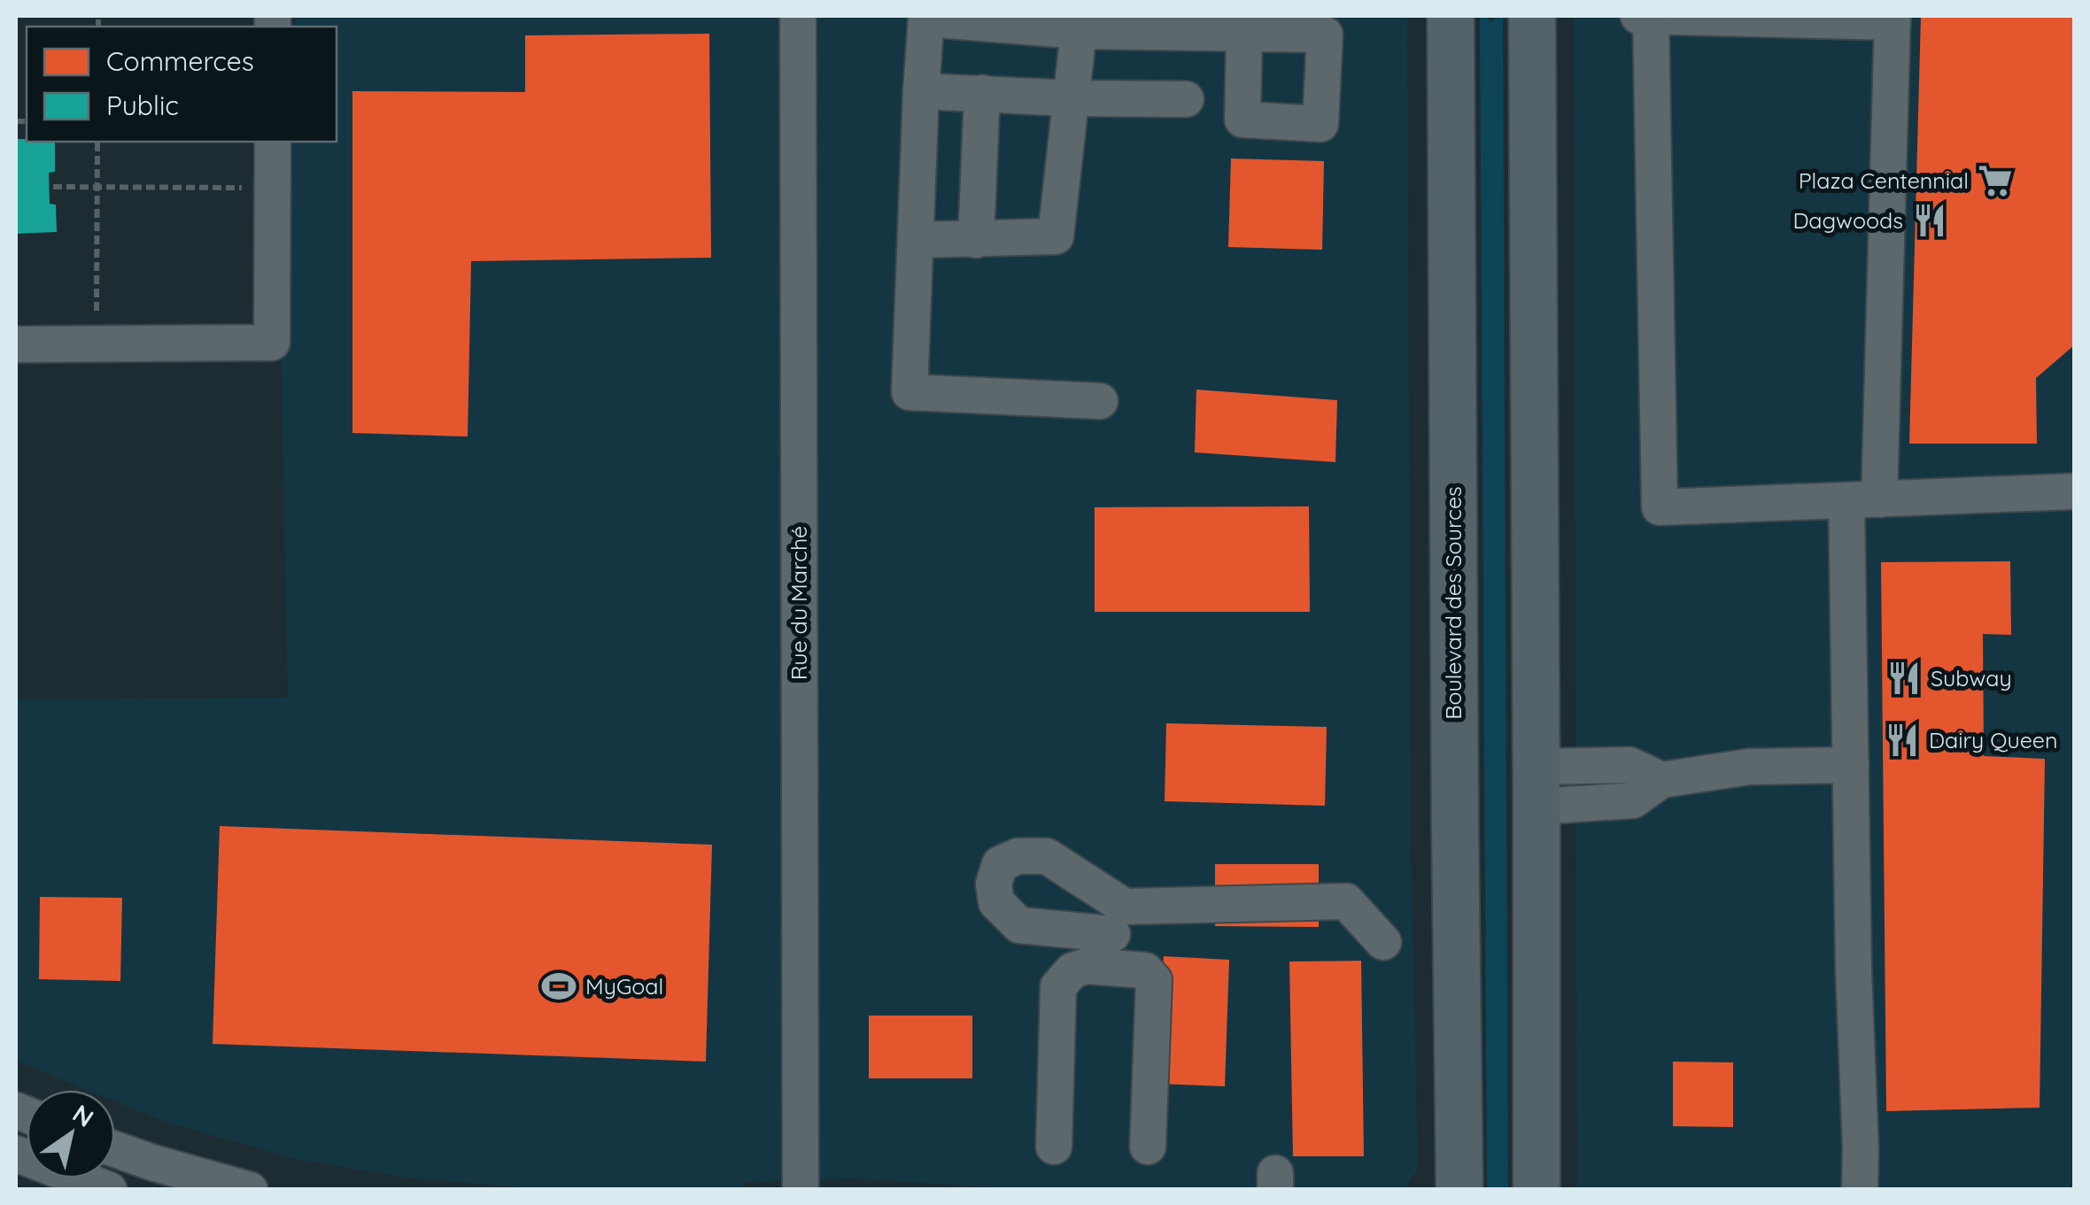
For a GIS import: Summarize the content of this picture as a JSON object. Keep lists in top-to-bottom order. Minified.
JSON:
{"streets":{"main road":["Boulevard des Sources"],"street":["Rue du Marché"]},"places":{"supermarket":["Plaza Centennial"],"restaurant":["Dagwoods","Subway","Dairy Queen"],"sports":["MyGoal"]},"legend":["Commerces","Public"],"north":"top right"}
